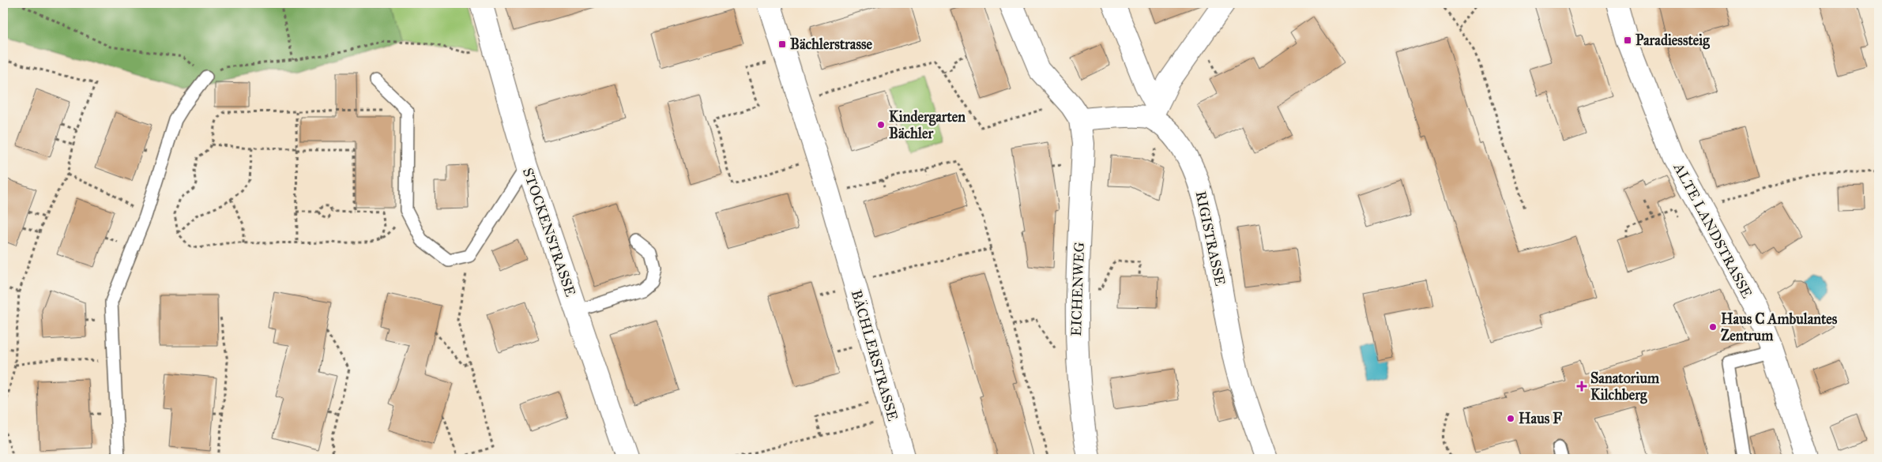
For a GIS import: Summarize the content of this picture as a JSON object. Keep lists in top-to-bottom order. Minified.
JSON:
{"streets":{"street":["ALTE LANDSTRASSE","STOCKENSTRASSE","RIGISTRASSE","EICHENWEG","BÄCHLERSTRASSE"]},"places":{"transit":["Paradiessteig","Bächlerstrasse"],"other":["Kindergarten Bächler","Haus C Ambulantes Zentrum","Haus F"],"health":["Sanatorium Kilchberg"]}}
